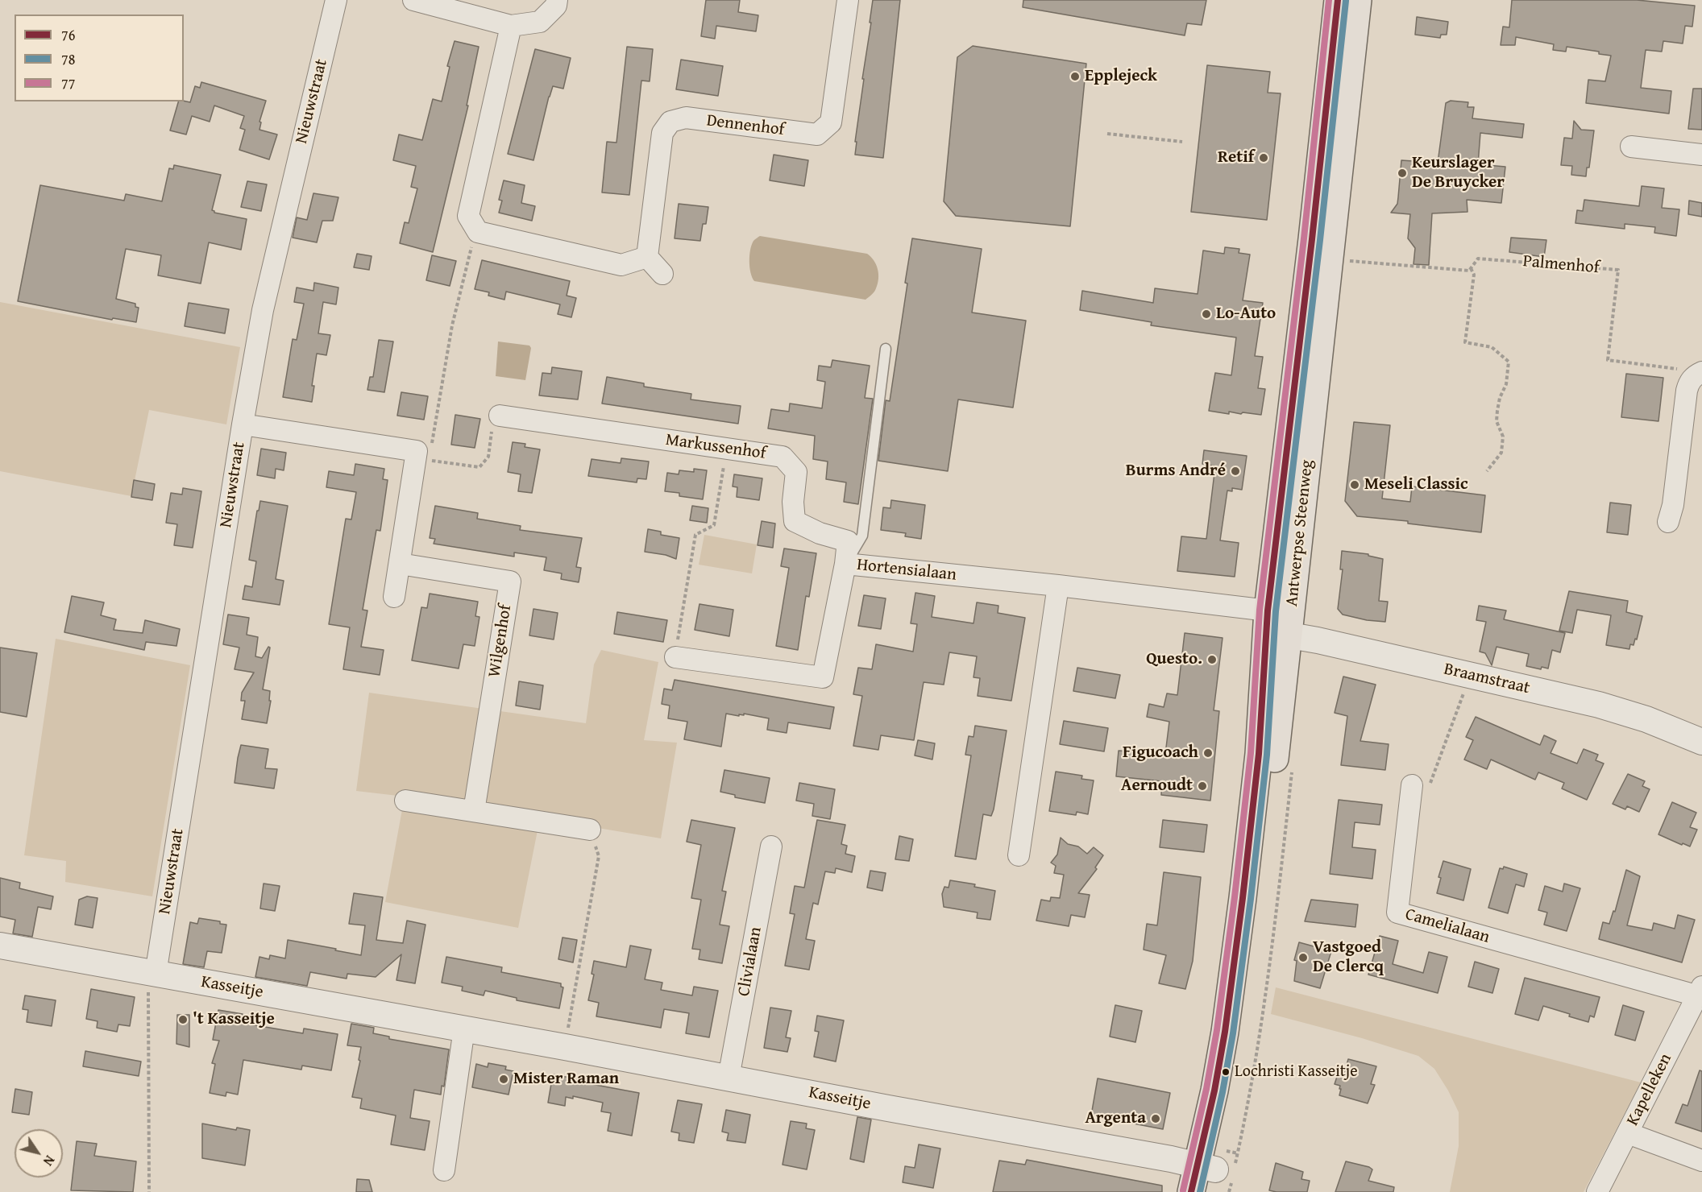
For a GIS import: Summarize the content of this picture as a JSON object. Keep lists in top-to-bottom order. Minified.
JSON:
{"streets":{"main road":["Antwerpse Steenweg"],"street":["Nieuwstraat","Dennenhof","Markussenhof","Hortensialaan","Wilgenhof","Braamstraat","Camelialaan","Clivialaan","Kasseitje","Kapelleken"],"path":["Palmenhof"]},"crossings":[["Nieuwstraat","Kasseitje"],["Palmenhof","Antwerpse Steenweg"],["Markussenhof","Hortensialaan"],["Antwerpse Steenweg","Hortensialaan"],["Antwerpse Steenweg","Braamstraat"],["Hortensialaan","Braamstraat"],["Camelialaan","Kapelleken"],["Clivialaan","Kasseitje"]],"places":["Epplejeck","Retif","Keurslager De Bruycker","Lo-Auto","Burms André","Meseli Classic","Questo.","Figucoach","Aernoudt","Vastgoed De Clercq","'t Kasseitje","Lochristi Kasseitje","Mister Raman","Argenta"],"lines":["transit line 76","transit line 77","transit line 78"],"legend":["76","78","77"],"north":"bottom right"}
